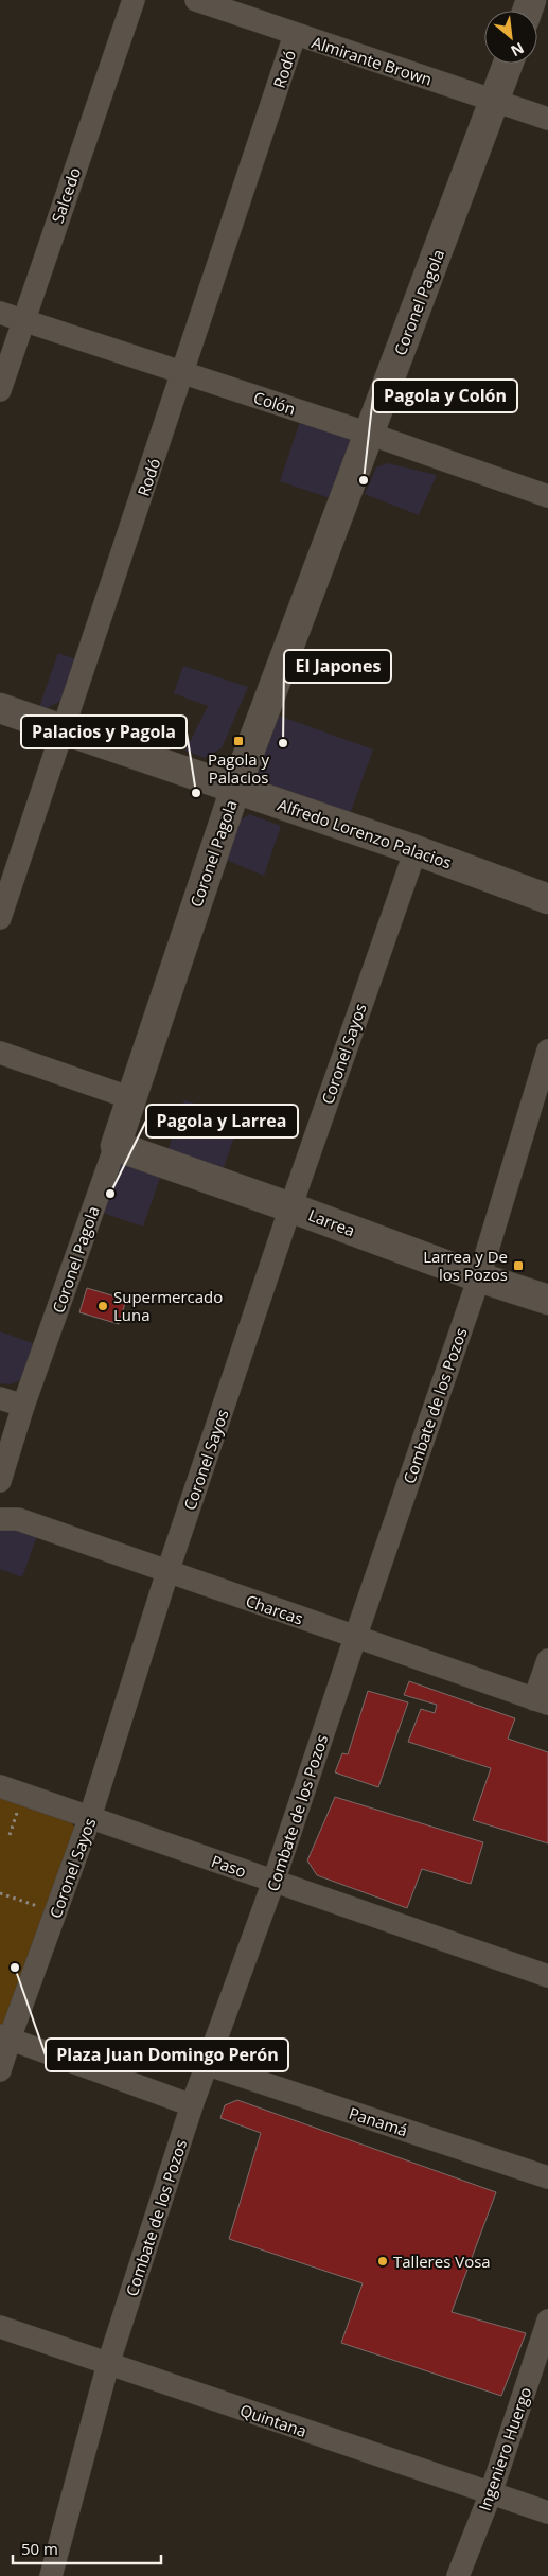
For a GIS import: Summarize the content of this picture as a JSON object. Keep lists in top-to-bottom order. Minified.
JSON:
{"streets":{"street":["Almirante Brown","Rodó","Salcedo","Coronel Pagola","Colón","Alfredo Lorenzo Palacios","Coronel Sayos","Larrea","Combate de los Pozos","Charcas","Paso","Panamá","Quintana","Ingeniero Huergo"]},"crossings":[["Almirante Brown","Rodó"],["Almirante Brown","Coronel Pagola"],["Rodó","Colón"],["Rodó","Alfredo Lorenzo Palacios"],["Salcedo","Colón"],["Coronel Pagola","Colón"],["Coronel Pagola","Alfredo Lorenzo Palacios"],["Coronel Pagola","Larrea"],["Alfredo Lorenzo Palacios","Coronel Sayos"],["Coronel Sayos","Larrea"],["Coronel Sayos","Charcas"],["Coronel Sayos","Paso"],["Larrea","Combate de los Pozos"],["Combate de los Pozos","Charcas"],["Combate de los Pozos","Paso"],["Combate de los Pozos","Panamá"],["Combate de los Pozos","Quintana"],["Quintana","Ingeniero Huergo"]],"places":{"other":["Pagola y Colón","El Japones","Palacios y Pagola","Pagola y Larrea","Supermercado Luna","Plaza Juan Domingo Perón","Talleres Vosa"],"transit":["Pagola y Palacios","Larrea y De los Pozos"]},"scale_bar":"50 m","north":"bottom right"}
